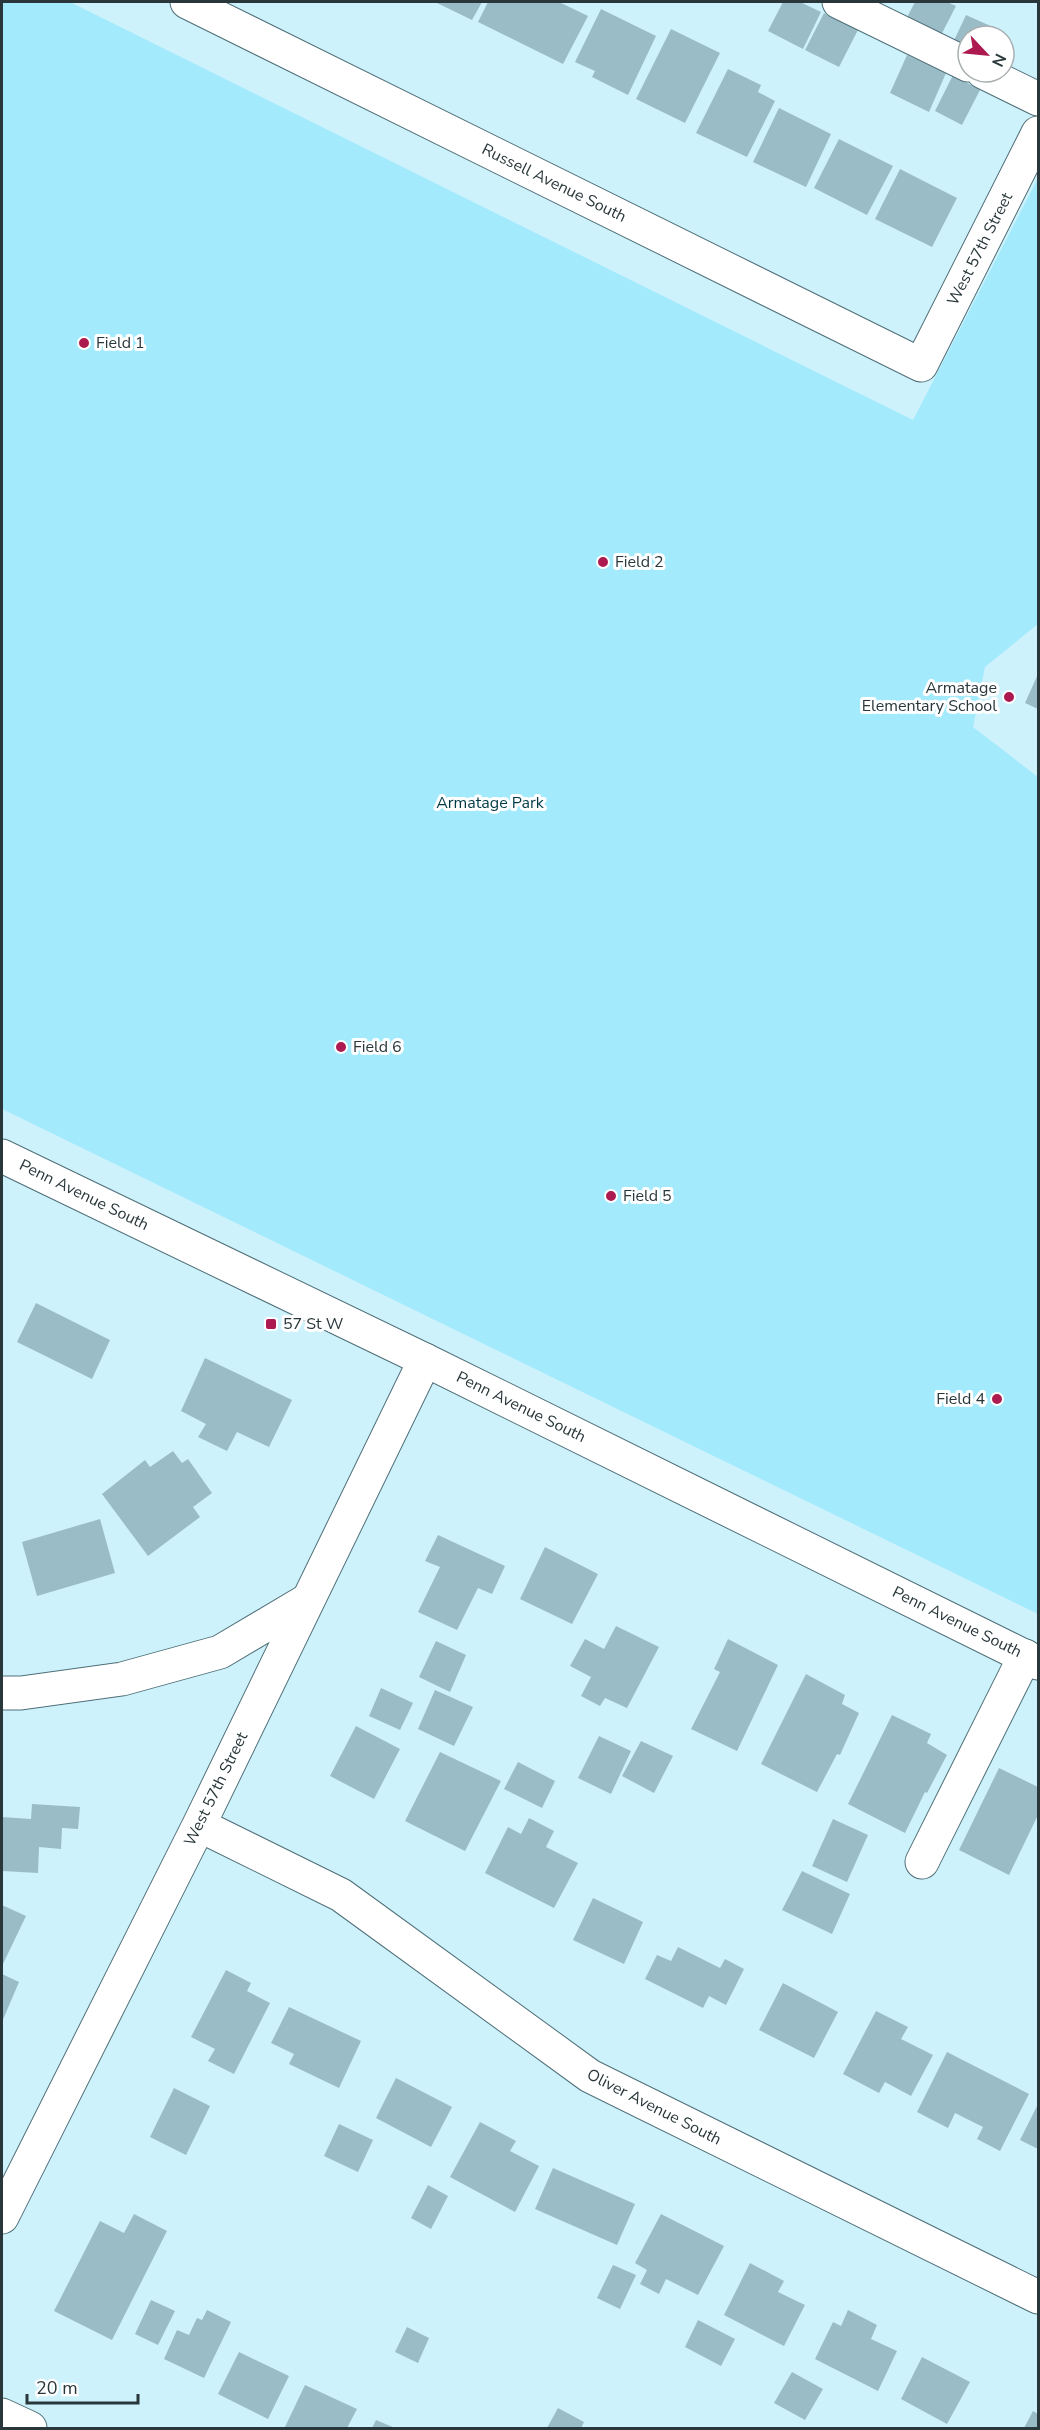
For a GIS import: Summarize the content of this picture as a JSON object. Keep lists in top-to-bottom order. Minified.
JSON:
{"streets":{"street":["Russell Avenue South","West 57th Street","Penn Avenue South","Oliver Avenue South"]},"crossings":[["Russell Avenue South","West 57th Street"],["West 57th Street","Penn Avenue South"],["West 57th Street","Oliver Avenue South"]],"parks":["Armatage Park"],"places":{"other":["Field 1","Field 2","Armatage Elementary School","Field 6","Field 5","Field 4"],"transit":["57 St W"]},"scale_bar":"20 m","north":"bottom right"}
